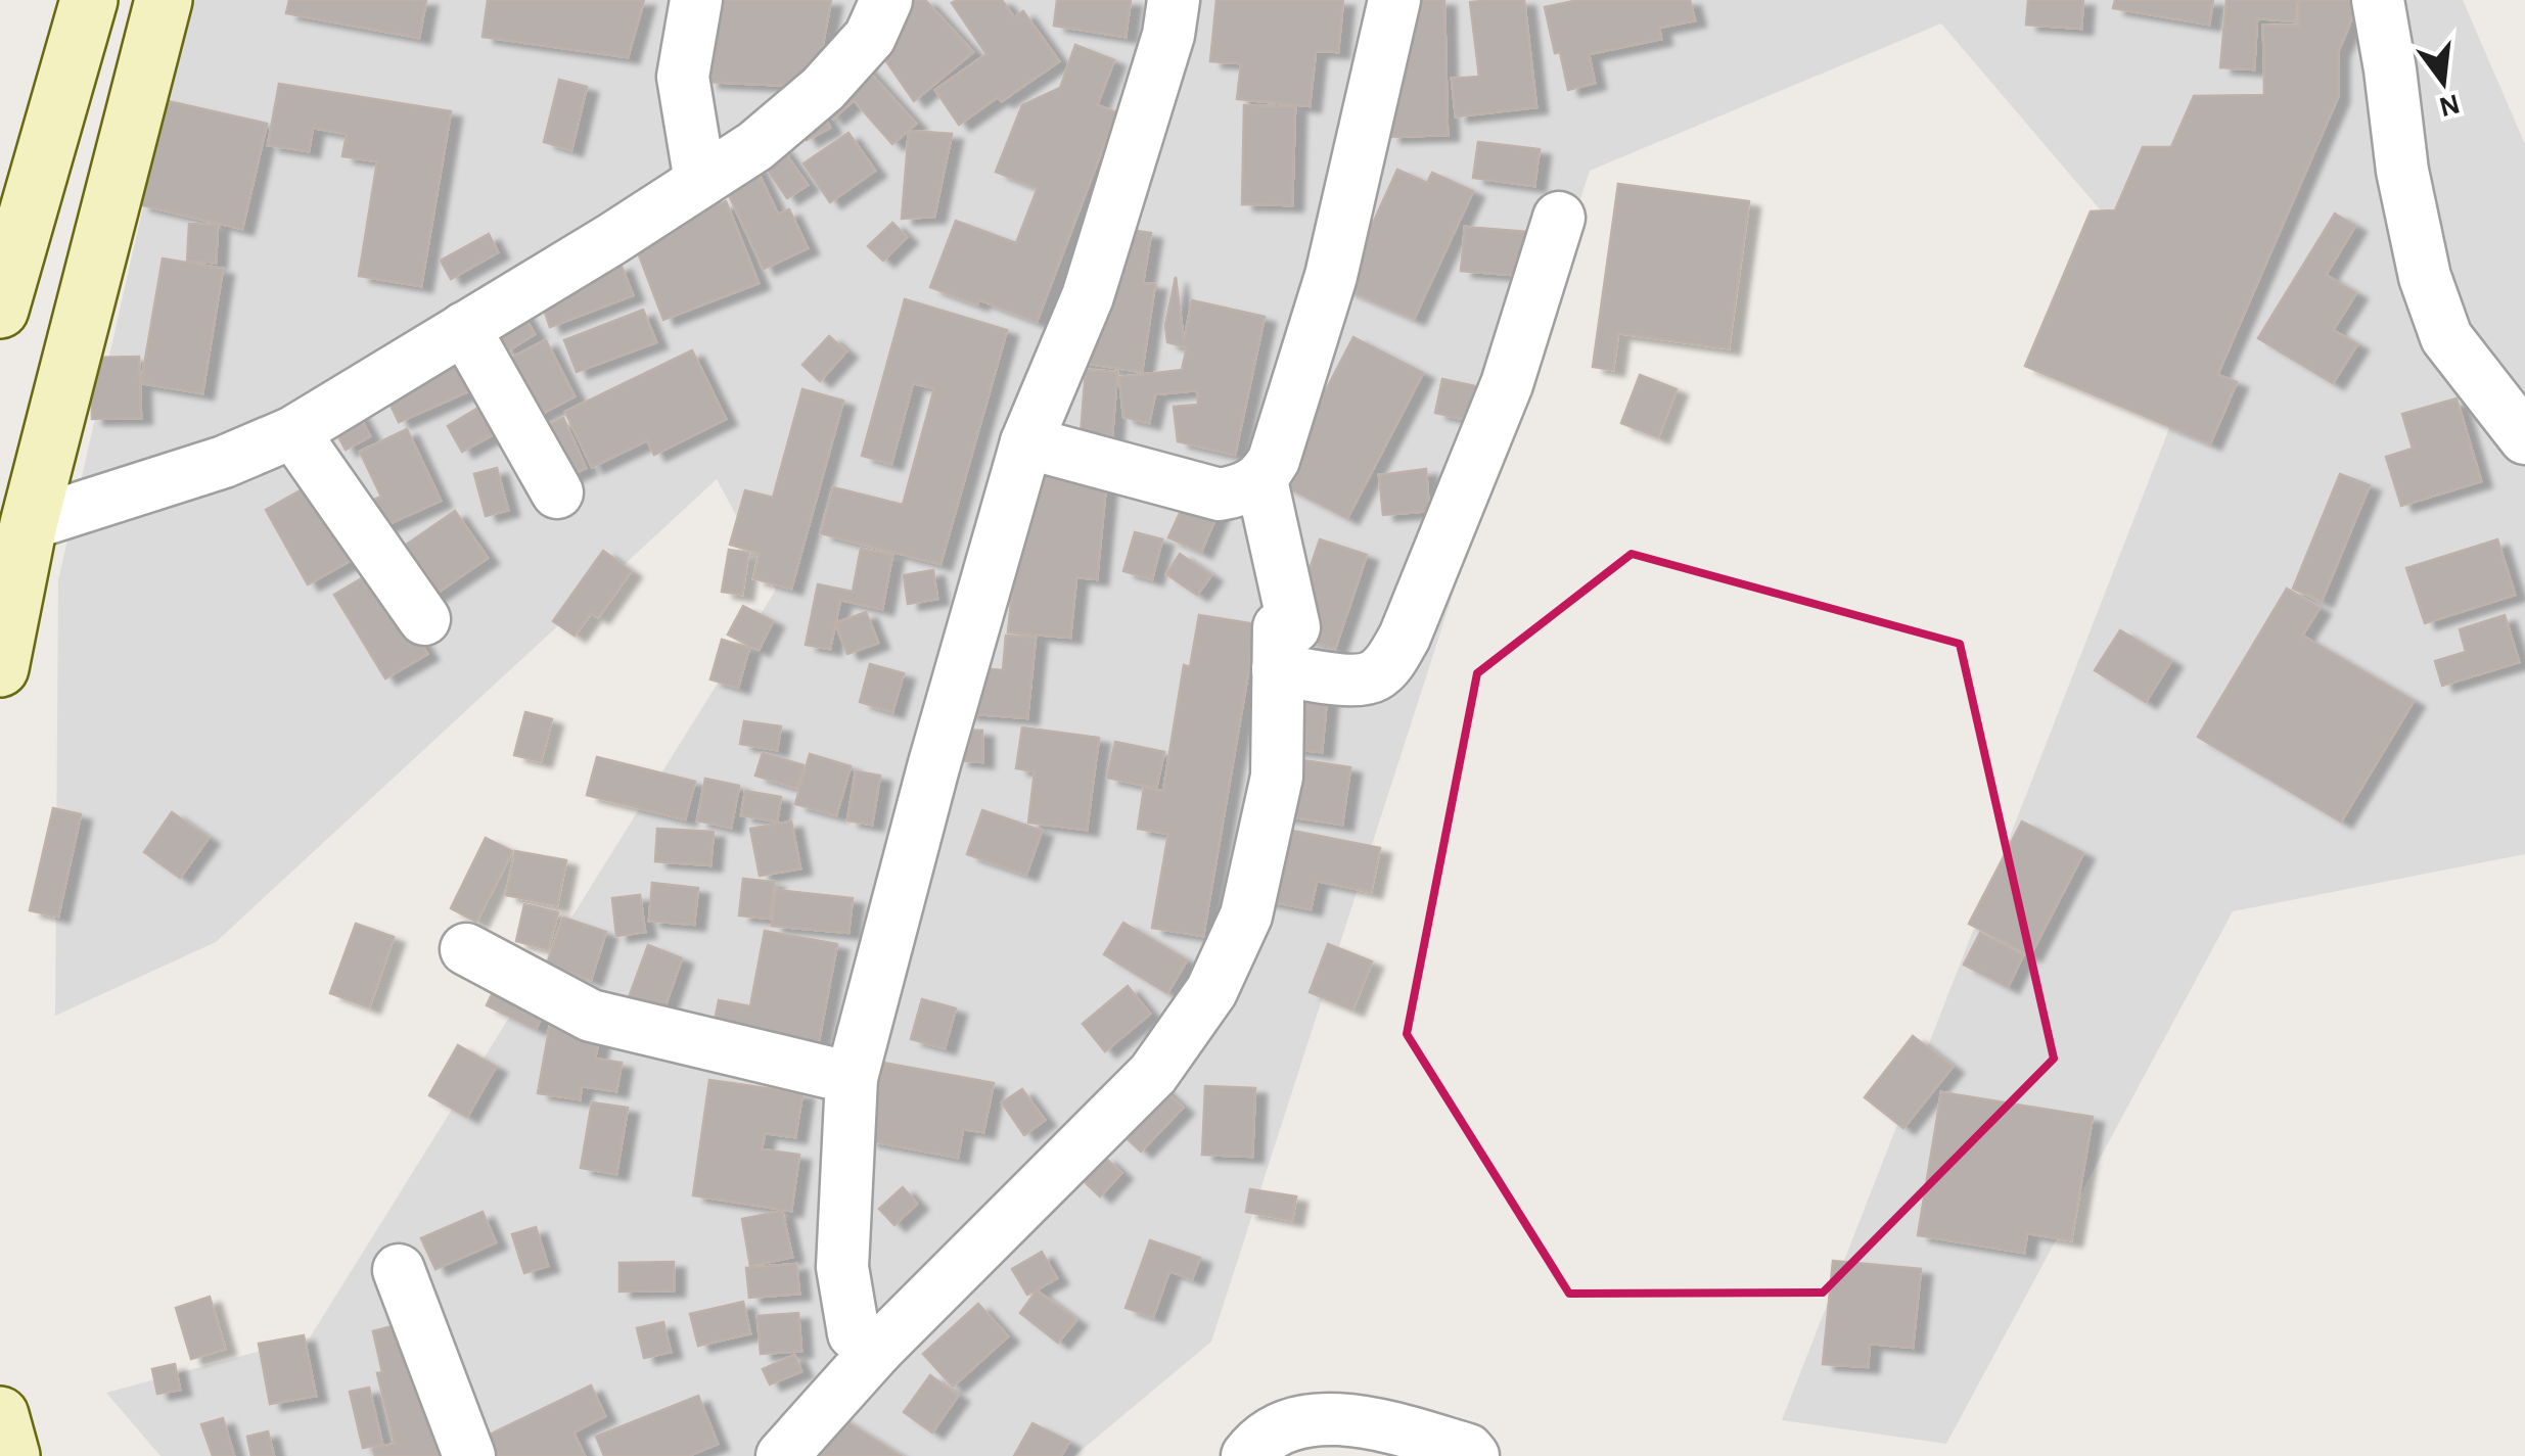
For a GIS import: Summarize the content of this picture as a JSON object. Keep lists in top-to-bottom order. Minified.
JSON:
{"north":"bottom"}
